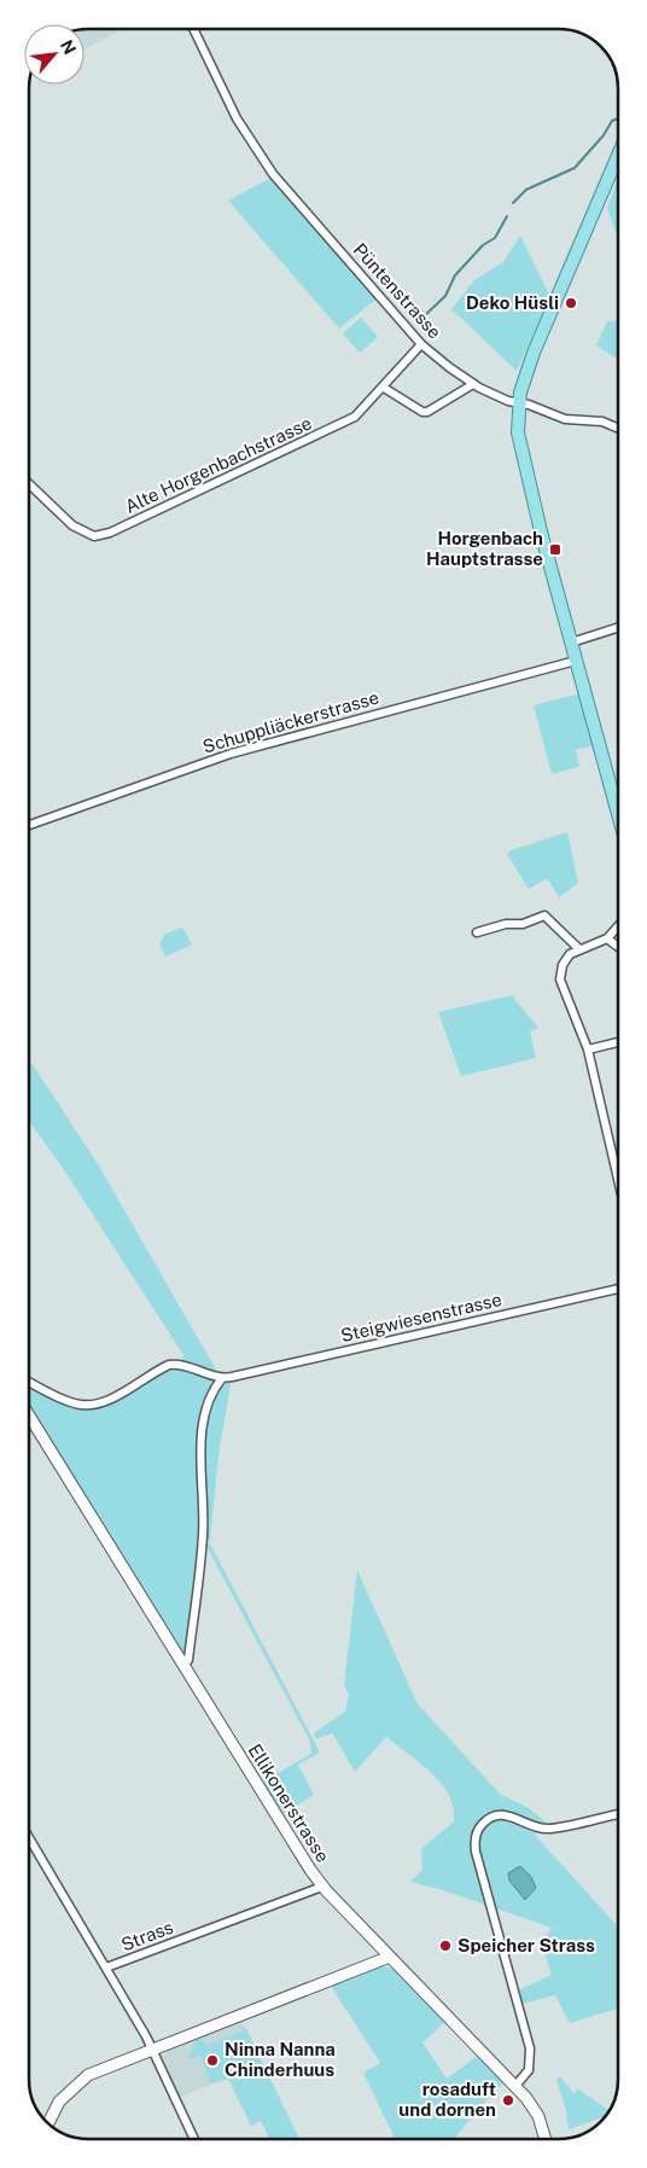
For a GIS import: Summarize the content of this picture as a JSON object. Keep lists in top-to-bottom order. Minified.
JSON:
{"streets":{"street":["Püntenstrasse","Alte Horgenbachstrasse","Schuppliäckerstrasse","Steigwiesenstrasse","Ellikonerstrasse","Strass"]},"crossings":[["Püntenstrasse","Alte Horgenbachstrasse"],["Ellikonerstrasse","Strass"]],"places":{"other":["Deko Hüsli","Speicher Strass","Ninna Nanna Chinderhuus","rosaduft und dornen"],"transit":["Horgenbach Hauptstrasse"]},"north":"top right"}
